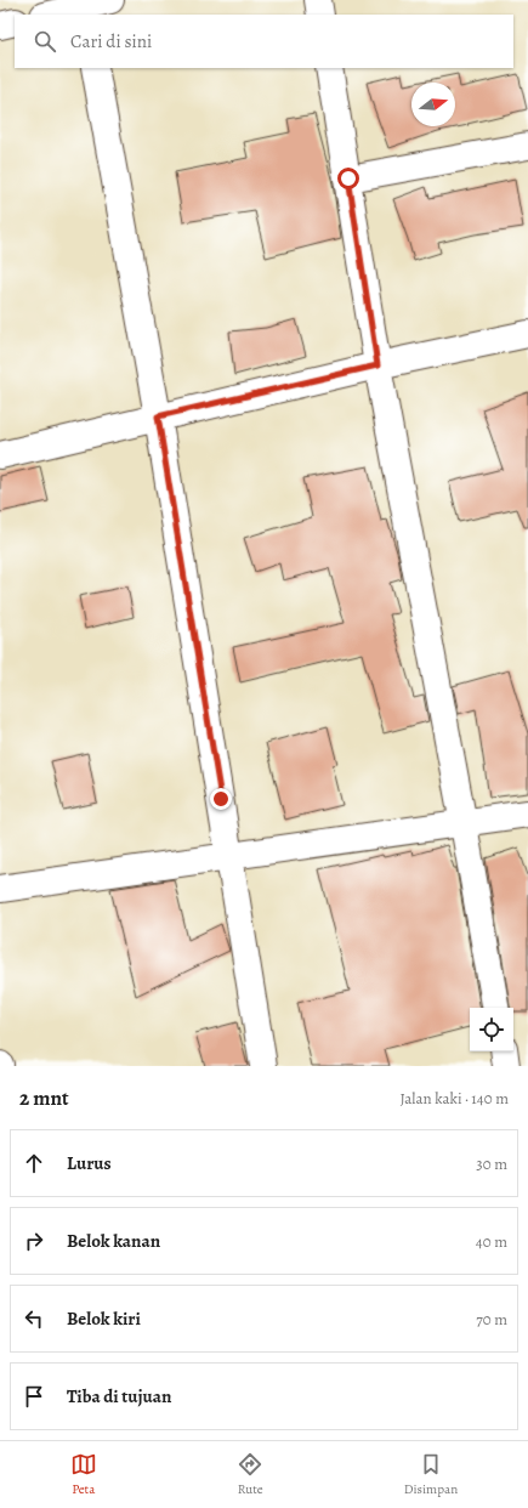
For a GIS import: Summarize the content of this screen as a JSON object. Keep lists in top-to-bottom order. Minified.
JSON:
{"north":"right","page":{"search":"Cari di sini","heading":["2 mnt","Jalan kaki · 140 m"],"list":[["Lurus","30 m"],["Belok kanan","40 m"],["Belok kiri","70 m"],"Tiba di tujuan"],"nav":["Peta","Rute","Disimpan"]}}
